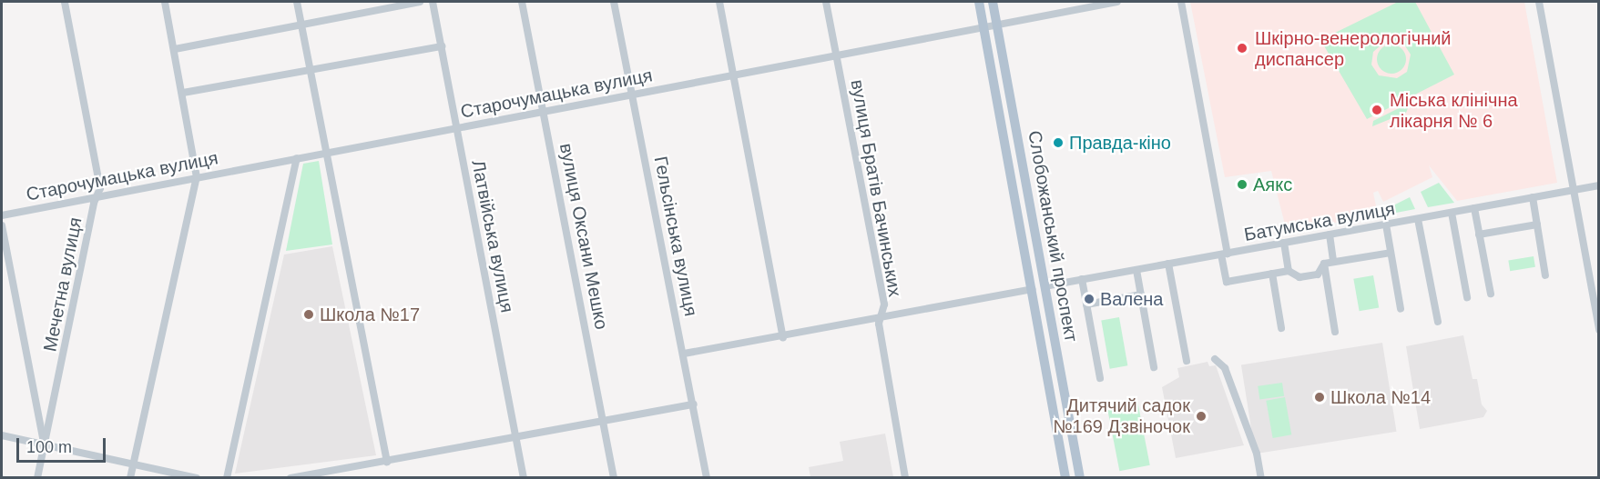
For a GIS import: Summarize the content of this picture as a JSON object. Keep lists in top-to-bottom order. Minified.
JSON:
{"streets":{"main road":["Слобожанський проспект"],"street":["Старочумацька вулиця","вулиця Братів Бачинських","Батумська вулиця","Латвійська вулиця","вулиця Оксани Мешко","Гельсінська вулиця","Мечетна вулиця"]},"crossings":[["Старочумацька вулиця","вулиця Братів Бачинських"],["Старочумацька вулиця","Латвійська вулиця"],["Старочумацька вулиця","вулиця Оксани Мешко"],["Старочумацька вулиця","Гельсінська вулиця"],["Старочумацька вулиця","Слобожанський проспект"],["Старочумацька вулиця","Мечетна вулиця"],["Батумська вулиця","Слобожанський проспект"]],"places":["Шкірно-венерологічний диспансер","Міська клінічна лікарня № 6","Правда-кіно","Аякс","Валена","Школа №17","Школа №14","Дитячий садок №169 Дзвіночок"],"scale_bar":"100 m"}
